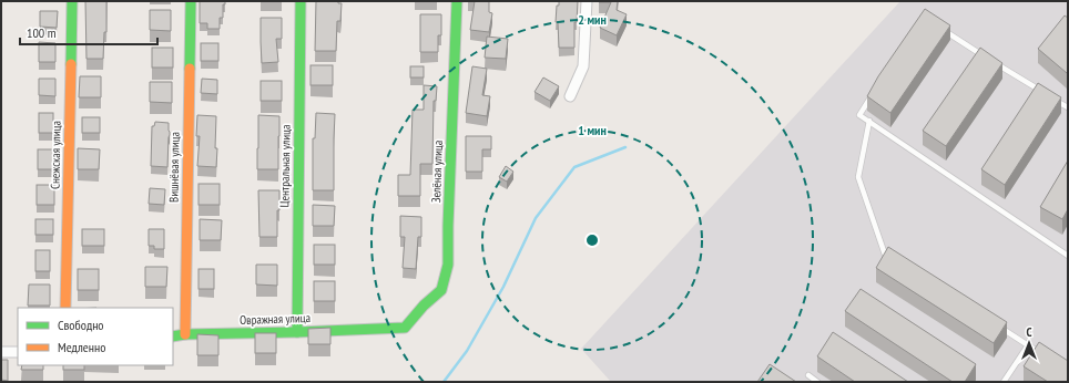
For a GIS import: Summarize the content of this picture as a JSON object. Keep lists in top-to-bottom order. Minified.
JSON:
{"streets":{"street":["Снежская улица","Центральная улица","Вишнёвая улица","Зелёная улица","Овражная улица"]},"crossings":[["Центральная улица","Овражная улица"],["Вишнёвая улица","Овражная улица"],["Зелёная улица","Овражная улица"]],"legend":["Свободно","Медленно"],"scale_bar":"100 m","north":"top","rings":["2 мин","1 мин"]}
